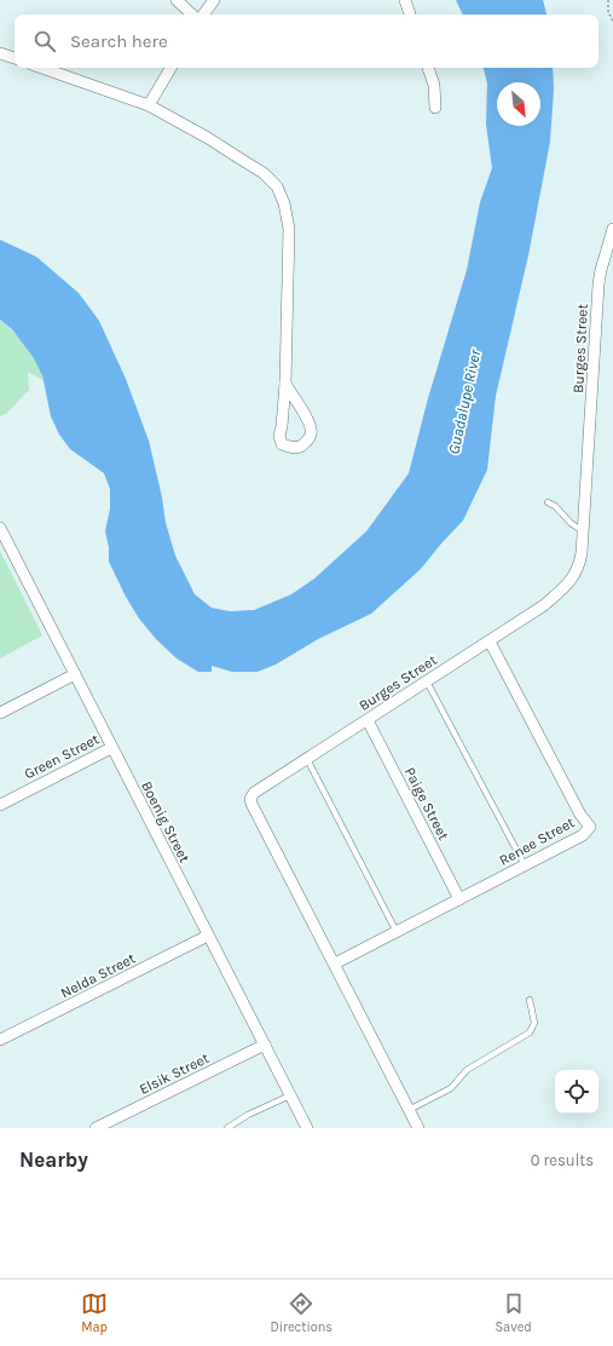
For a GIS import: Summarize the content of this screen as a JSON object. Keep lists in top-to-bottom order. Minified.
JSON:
{"streets":{"street":["Burges Street","Green Street","Paige Street","Boenig Street","Renee Street","Nelda Street","Elsik Street"]},"crossings":[["Burges Street","Paige Street"],["Burges Street","Renee Street"],["Green Street","Boenig Street"],["Paige Street","Renee Street"],["Boenig Street","Nelda Street"],["Boenig Street","Elsik Street"]],"water":["Guadalupe River"],"north":"bottom right","page":{"search":"Search here","heading":["Nearby","0 results"],"nav":["Map","Directions","Saved"]}}
